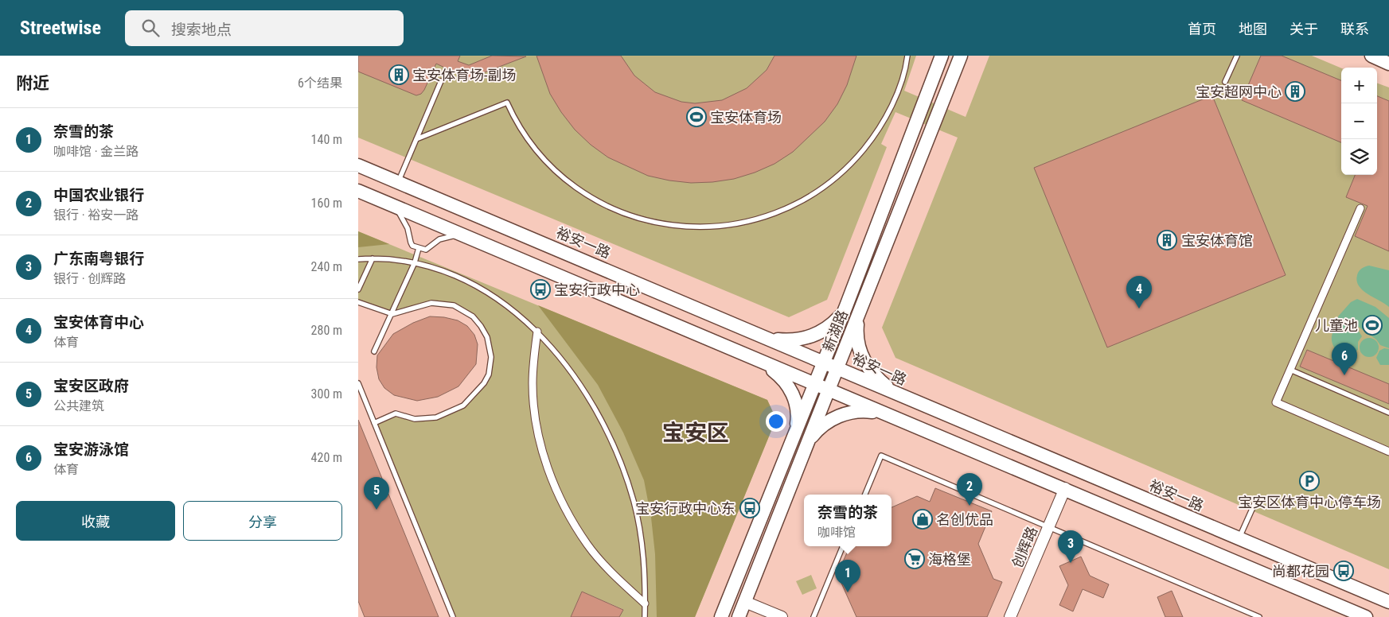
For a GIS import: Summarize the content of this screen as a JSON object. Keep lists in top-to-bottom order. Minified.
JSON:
{"streets":{"main road":["裕安一路","新湖路"],"street":["创辉路"]},"crossings":[["裕安一路","新湖路"]],"districts":["宝安区"],"places":{"building":["宝安体育场-副场","宝安超网中心","宝安体育馆"],"sports":["宝安体育场","儿童池"],"bus stop":["宝安行政中心","宝安行政中心东","尚都花园"],"parking":["宝安区体育中心停车场"],"shop":["名创优品"],"supermarket":["海格堡"]},"page":{"header":"Streetwise","search":"搜索地点","nav":["首页","地图","关于","联系"],"heading":["附近","6个结果"],"map_buttons":["+","−"],"list":[{"mark":"1","name":"奈雪的茶","note":"咖啡馆 · 金兰路","value":"140 m"},{"mark":"2","name":"中国农业银行","note":"银行 · 裕安一路","value":"160 m"},{"mark":"3","name":"广东南粤银行","note":"银行 · 创辉路","value":"240 m"},{"mark":"4","name":"宝安体育中心","note":"体育","value":"280 m"},{"mark":"5","name":"宝安区政府","note":"公共建筑","value":"300 m"},{"mark":"6","name":"宝安游泳馆","note":"体育","value":"420 m"}],"pins":["4","6","2","5","3","1"],"buttons":["收藏","分享"],"popup":["奈雪的茶","咖啡馆"]}}
